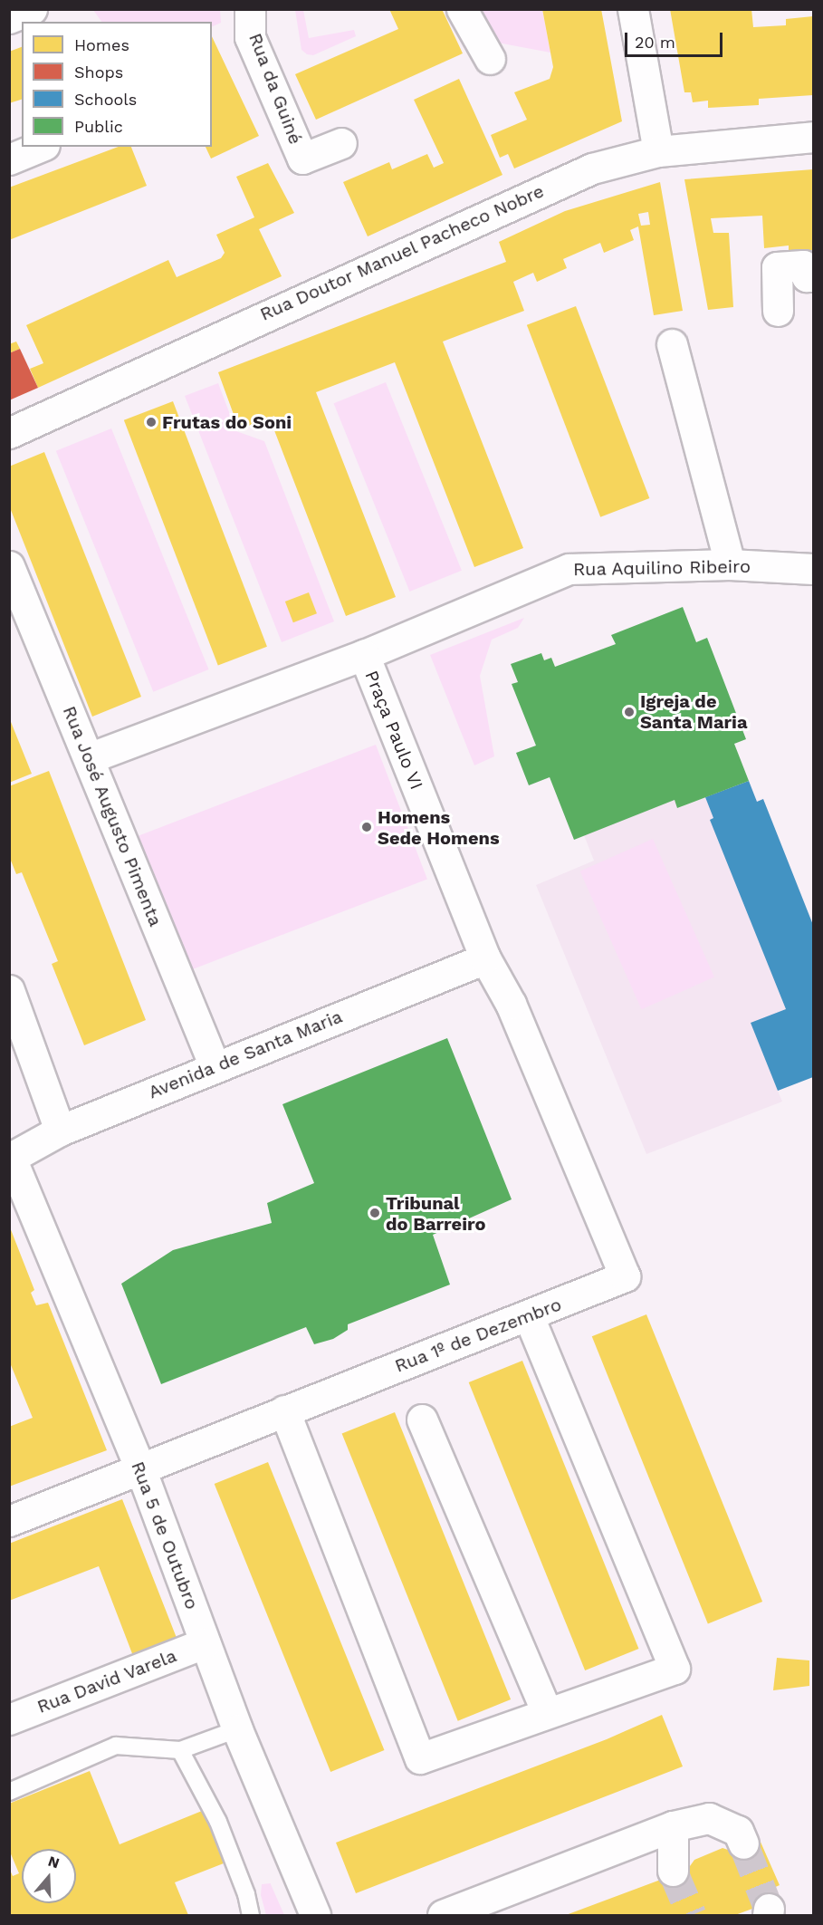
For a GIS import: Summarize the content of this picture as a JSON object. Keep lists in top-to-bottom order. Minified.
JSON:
{"streets":{"street":["Rua da Guiné","Rua Doutor Manuel Pacheco Nobre","Rua Aquilino Ribeiro","Praça Paulo VI","Rua José Augusto Pimenta","Avenida de Santa Maria","Rua 1º de Dezembro","Rua 5 de Outubro","Rua David Varela"]},"crossings":[["Rua Aquilino Ribeiro","Praça Paulo VI"],["Praça Paulo VI","Rua José Augusto Pimenta"],["Praça Paulo VI","Avenida de Santa Maria"],["Praça Paulo VI","Rua 1º de Dezembro"],["Rua José Augusto Pimenta","Avenida de Santa Maria"],["Avenida de Santa Maria","Rua 1º de Dezembro"],["Avenida de Santa Maria","Rua 5 de Outubro"],["Rua 1º de Dezembro","Rua 5 de Outubro"],["Rua 5 de Outubro","Rua David Varela"]],"places":["Frutas do Soni","Igreja de Santa Maria","Homens Sede Homens","Tribunal do Barreiro"],"legend":["Homes","Shops","Schools","Public"],"scale_bar":"20 m","north":"top"}
